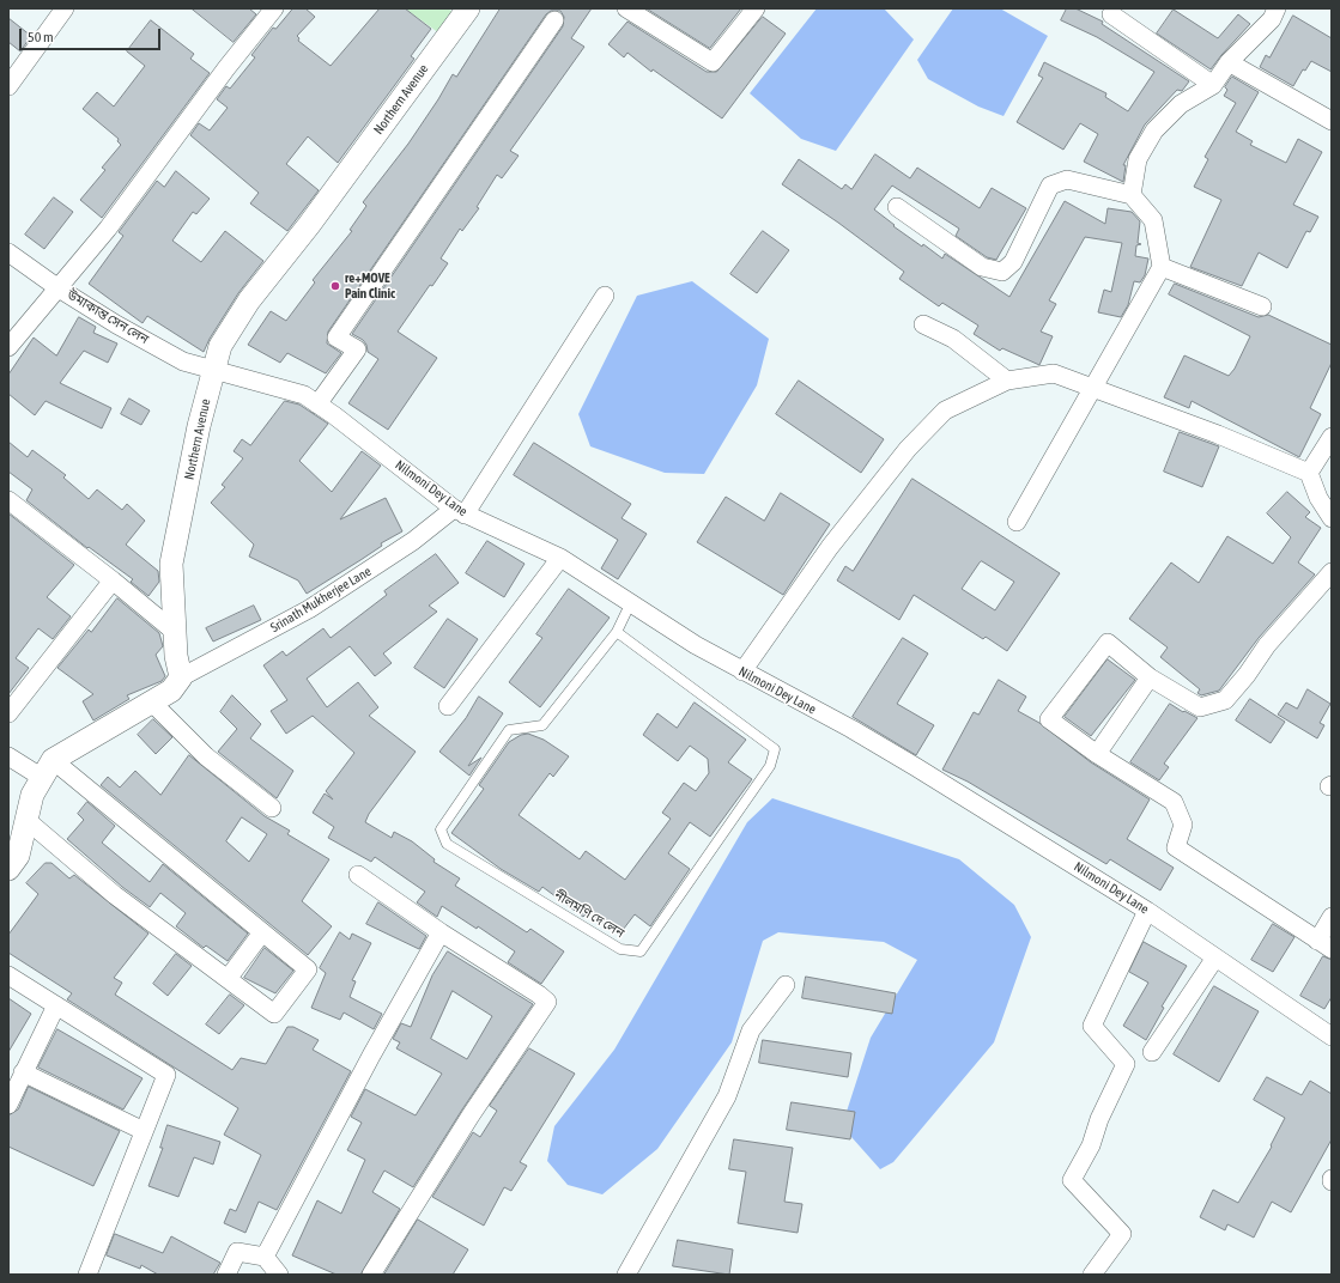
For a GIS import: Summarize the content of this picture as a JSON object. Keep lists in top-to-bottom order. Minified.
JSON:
{"streets":{"street":["Northern Avenue","উমাকান্ত সেন লেন","Nilmoni Dey Lane","Srinath Mukherjee Lane"],"lane":["নীলমণি দে লেন"]},"crossings":[["Northern Avenue","উমাকান্ত সেন লেন"],["Northern Avenue","Nilmoni Dey Lane"],["Northern Avenue","Srinath Mukherjee Lane"],["উমাকান্ত সেন লেন","Nilmoni Dey Lane"],["Nilmoni Dey Lane","Srinath Mukherjee Lane"],["Nilmoni Dey Lane","নীলমণি দে লেন"]],"places":["re+MOVE Pain Clinic"],"scale_bar":"50 m"}
